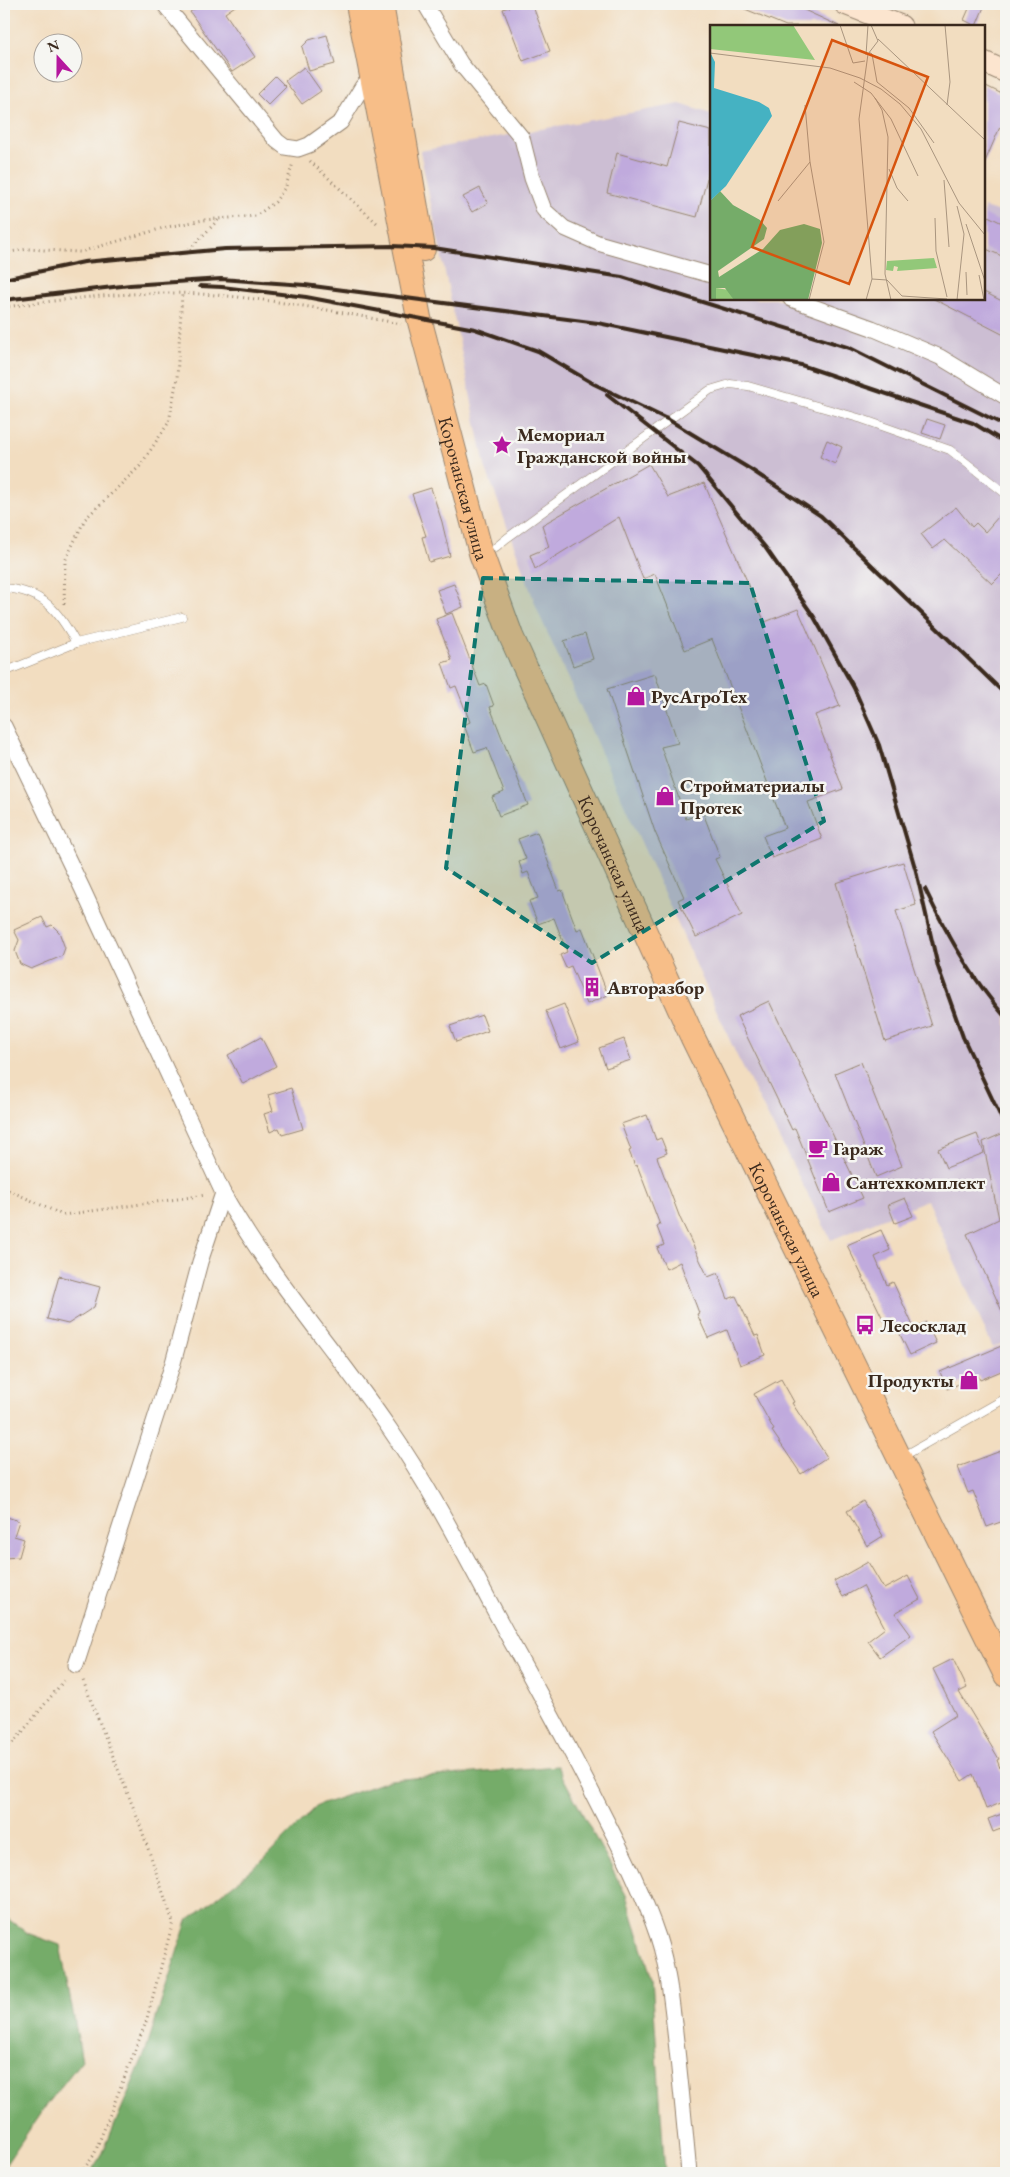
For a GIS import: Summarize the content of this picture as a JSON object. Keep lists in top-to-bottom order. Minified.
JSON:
{"streets":{"main road":["Корочанская улица"]},"places":{"place":["Мемориал Гражданской войны"],"shop":["РусАгроТех","Стройматериалы Протек","Сантехкомплект","Продукты"],"building":["Авторазбор"],"cafe":["Гараж"],"bus stop":["Лесосклад"]},"north":"top"}
